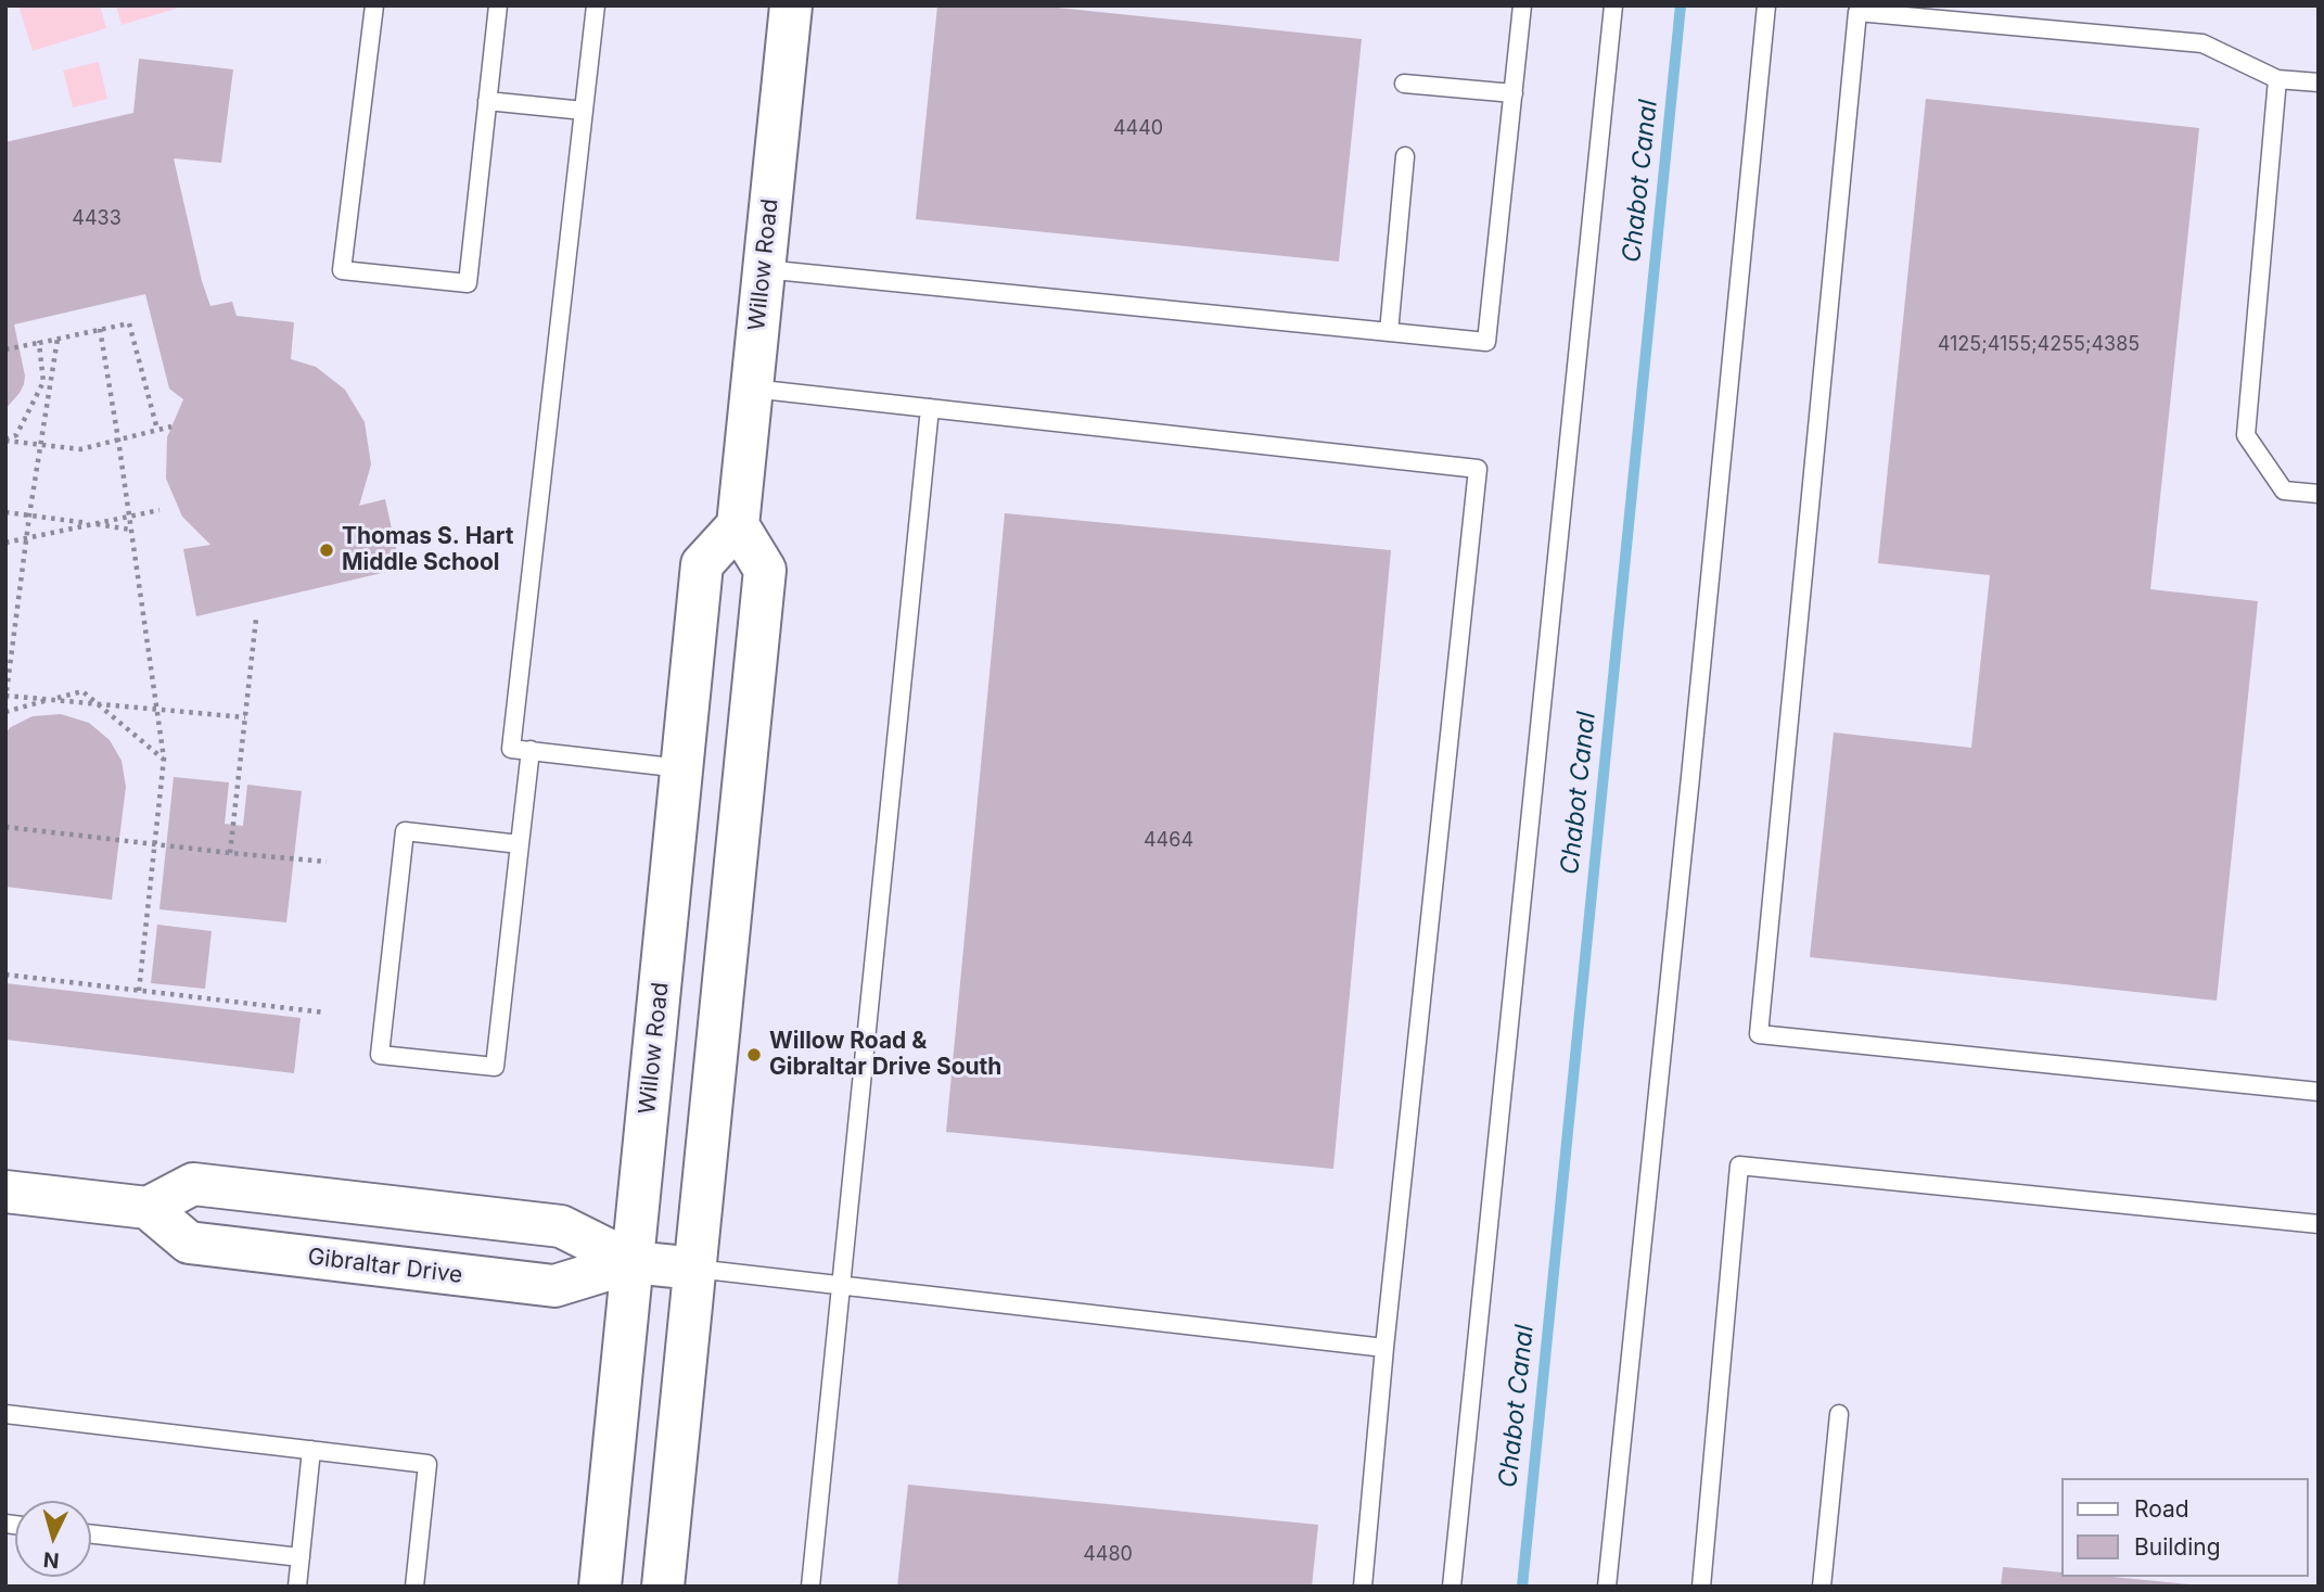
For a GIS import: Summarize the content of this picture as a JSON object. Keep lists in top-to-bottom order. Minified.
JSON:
{"streets":{"street":["Willow Road","Gibraltar Drive"]},"crossings":[["Willow Road","Gibraltar Drive"]],"water":["Chabot Canal"],"places":["Thomas S. Hart Middle School","Willow Road & Gibraltar Drive South"],"house_numbers":["4440","4433","4125;4155;4255;4385","4464","4480"],"legend":["Road","Building"],"north":"bottom"}
